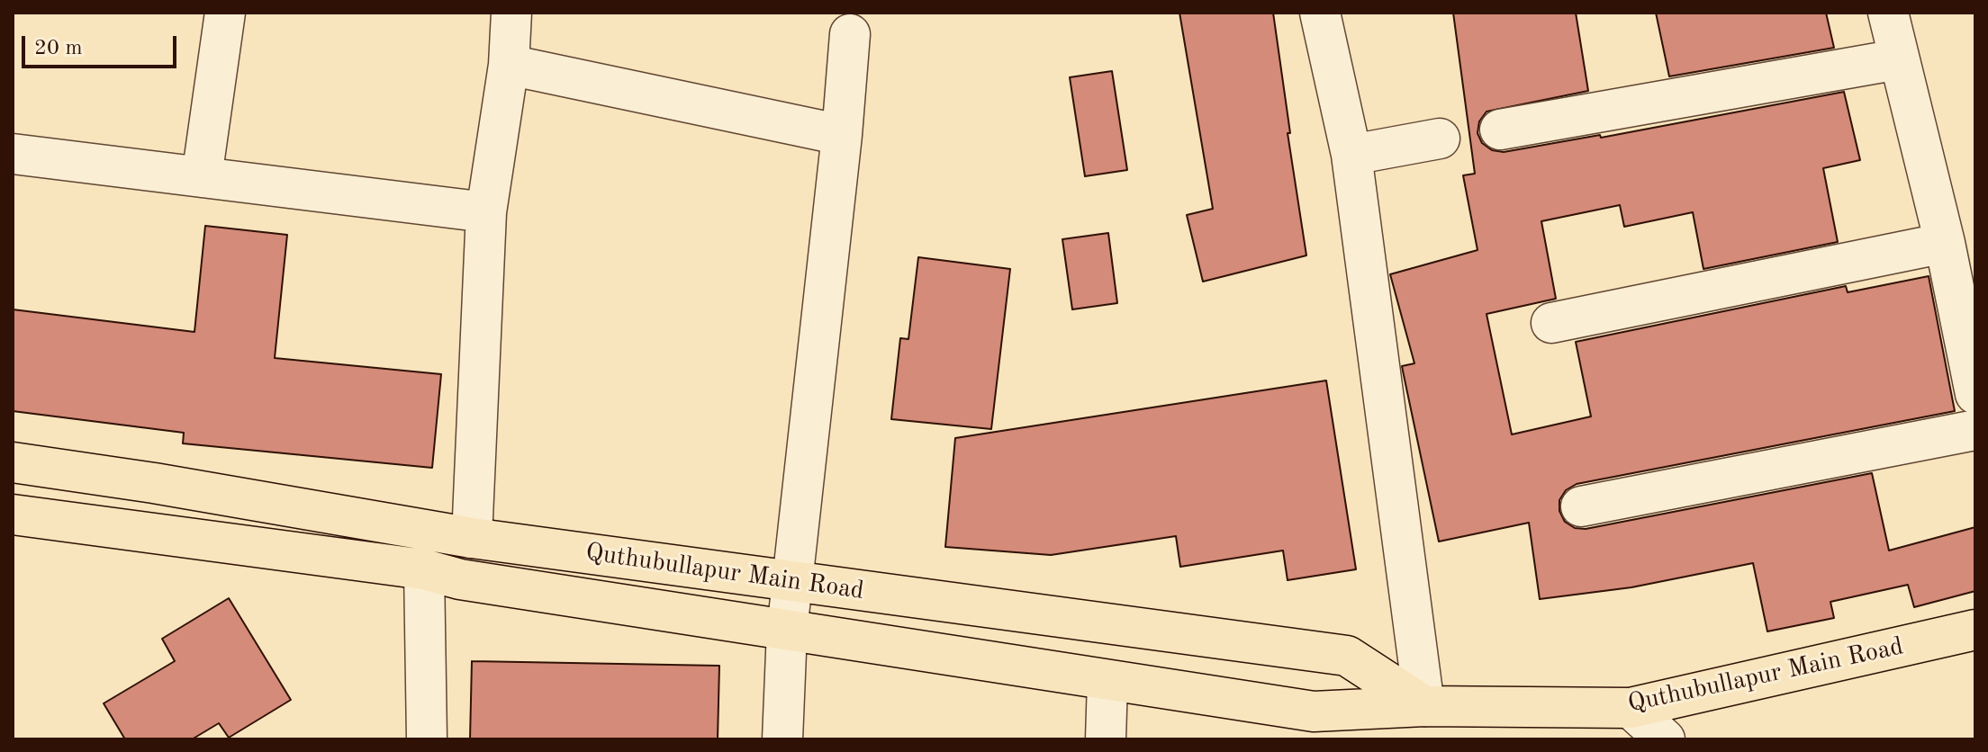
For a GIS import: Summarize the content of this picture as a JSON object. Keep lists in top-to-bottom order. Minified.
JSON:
{"streets":{"main road":["Quthubullapur Main Road"]},"scale_bar":"20 m"}
